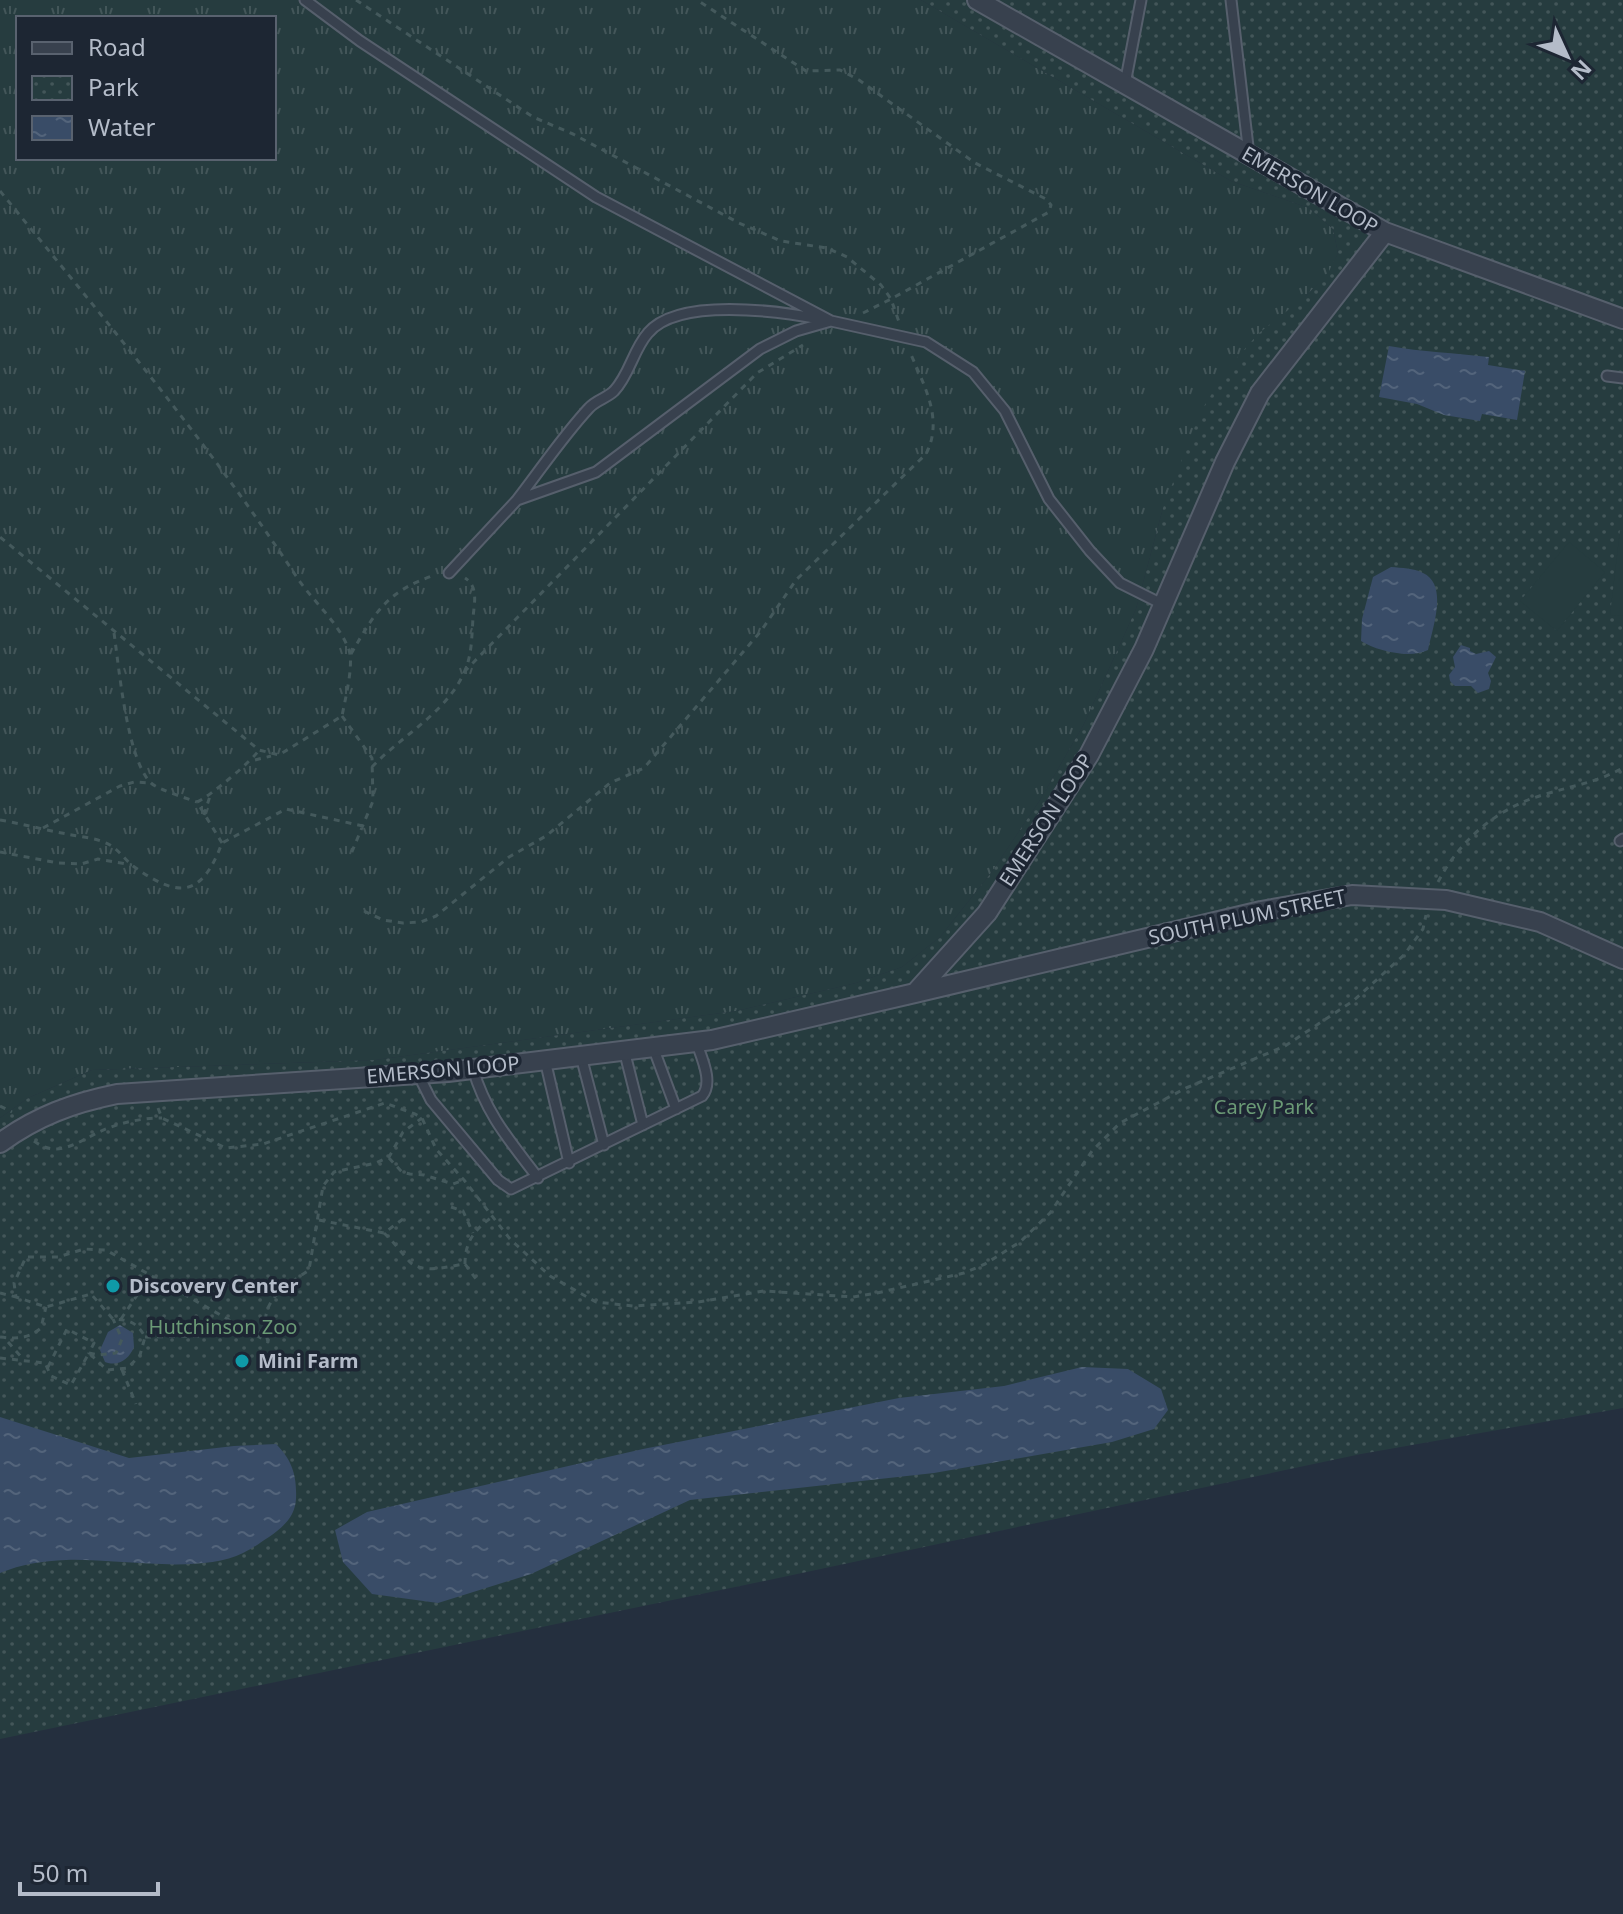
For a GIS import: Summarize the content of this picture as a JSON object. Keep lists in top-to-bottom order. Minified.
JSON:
{"streets":{"street":["EMERSON LOOP","SOUTH PLUM STREET"]},"crossings":[["EMERSON LOOP","SOUTH PLUM STREET"]],"parks":["Carey Park","Hutchinson Zoo"],"places":["Discovery Center","Mini Farm"],"legend":["Road","Park","Water"],"scale_bar":"50 m","north":"bottom right"}
